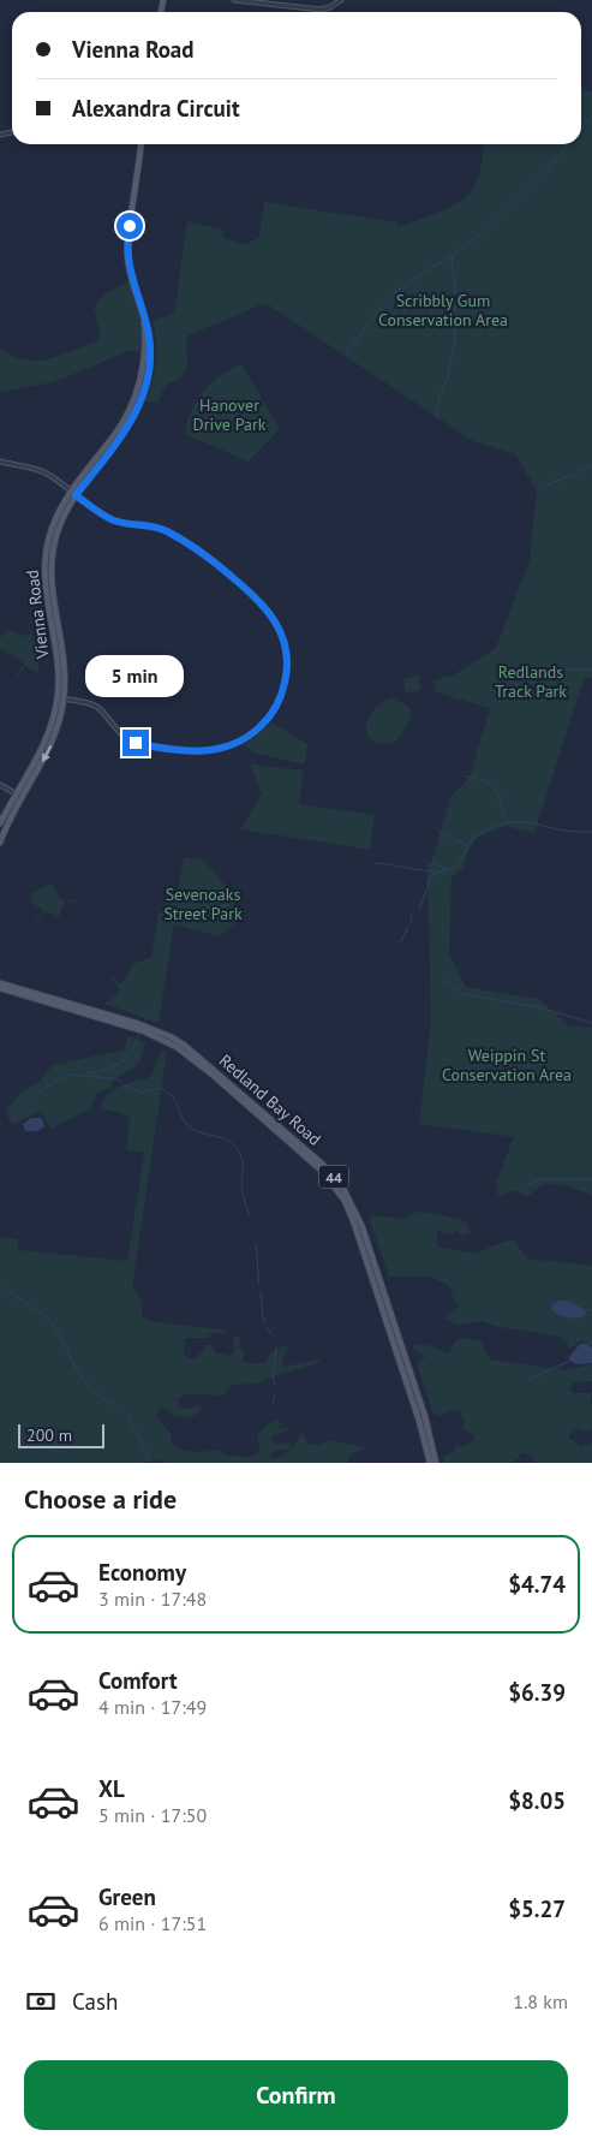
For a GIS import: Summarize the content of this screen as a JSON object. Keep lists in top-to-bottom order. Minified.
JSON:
{"streets":{"main road":["Vienna Road","Redland Bay Road","44"]},"parks":["Scribbly Gum Conservation Area","Hanover Drive Park","Redlands Track Park","Sevenoaks Street Park","Weippin St Conservation Area"],"scale_bar":"200 m","page":{"banner":["Vienna Road","Alexandra Circuit"],"bubble":"5 min","scale":"200 m","heading":"Choose a ride","list":[{"name":"Economy","note":"3 min · 17:48","value":"$4.74"},{"name":"Comfort","note":"4 min · 17:49","value":"$6.39"},{"name":"XL","note":"5 min · 17:50","value":"$8.05"},{"name":"Green","note":"6 min · 17:51","value":"$5.27"}],"pay":["Cash","1.8 km"],"buttons":"Confirm"}}
